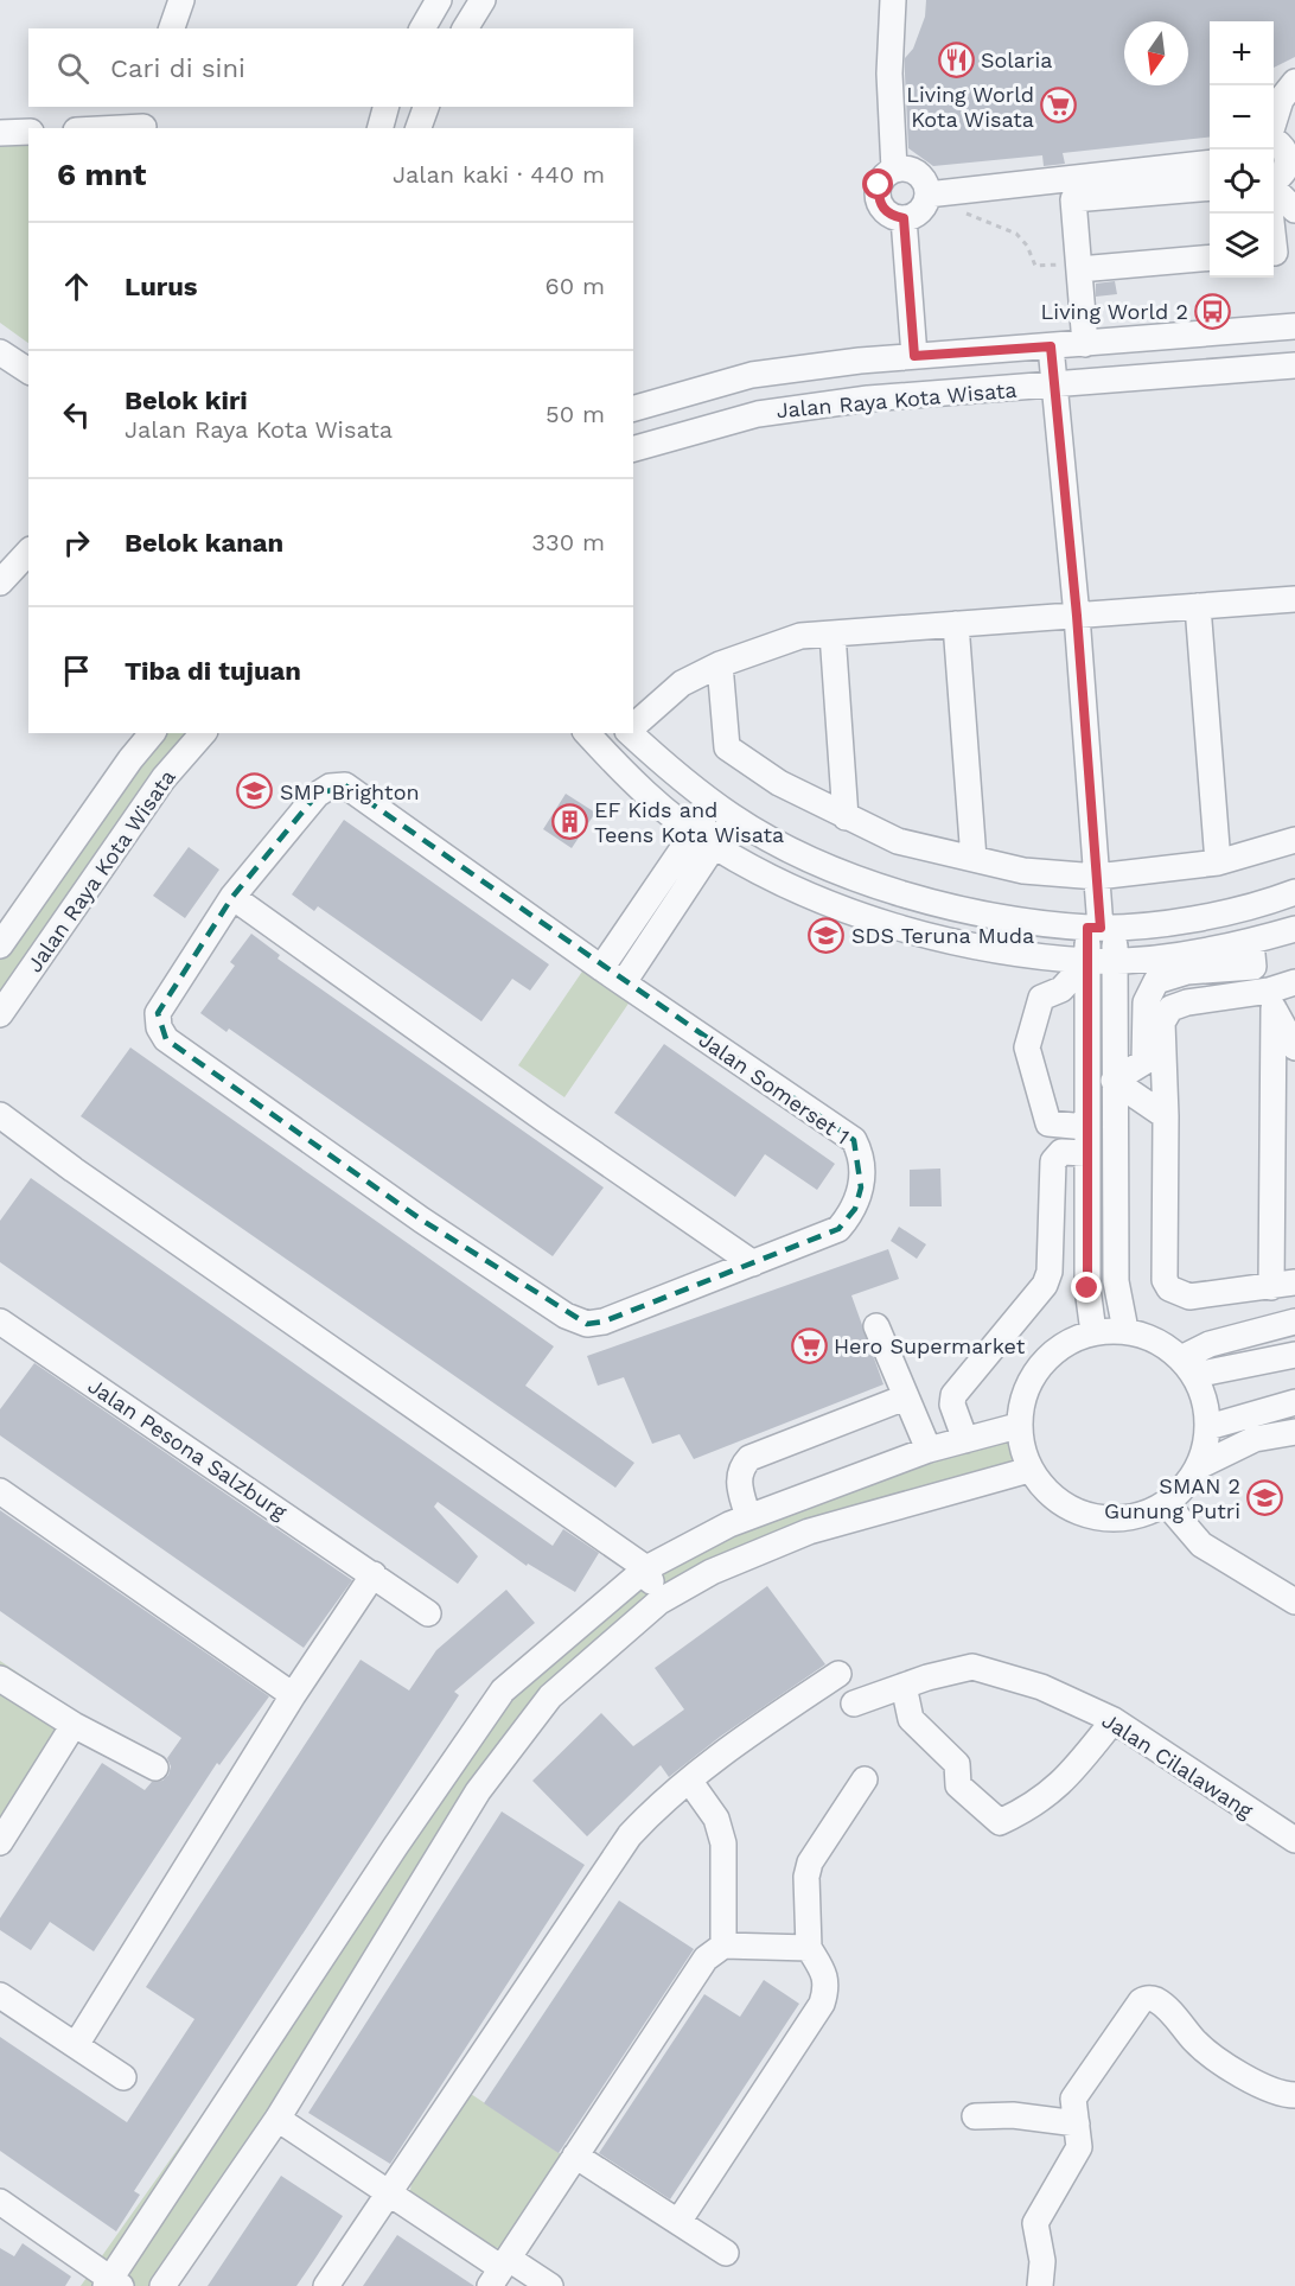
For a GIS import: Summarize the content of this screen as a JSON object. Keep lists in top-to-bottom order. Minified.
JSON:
{"streets":{"street":["Jalan Raya Kota Wisata","Jalan Somerset 1","Jalan Pesona Salzburg","Jalan Cilalawang"]},"places":{"restaurant":["Solaria"],"supermarket":["Living World Kota Wisata","Hero Supermarket"],"bus stop":["Living World 2"],"school or university":["SMP Brighton","SDS Teruna Muda","SMAN 2 Gunung Putri"],"building":["EF Kids and Teens Kota Wisata"]},"north":"bottom","page":{"map_buttons":["+","−"],"search":"Cari di sini","heading":["6 mnt","Jalan kaki · 440 m"],"list":[["Lurus","60 m"],["Belok kiri","Jalan Raya Kota Wisata","50 m"],["Belok kanan","330 m"],"Tiba di tujuan"]}}
